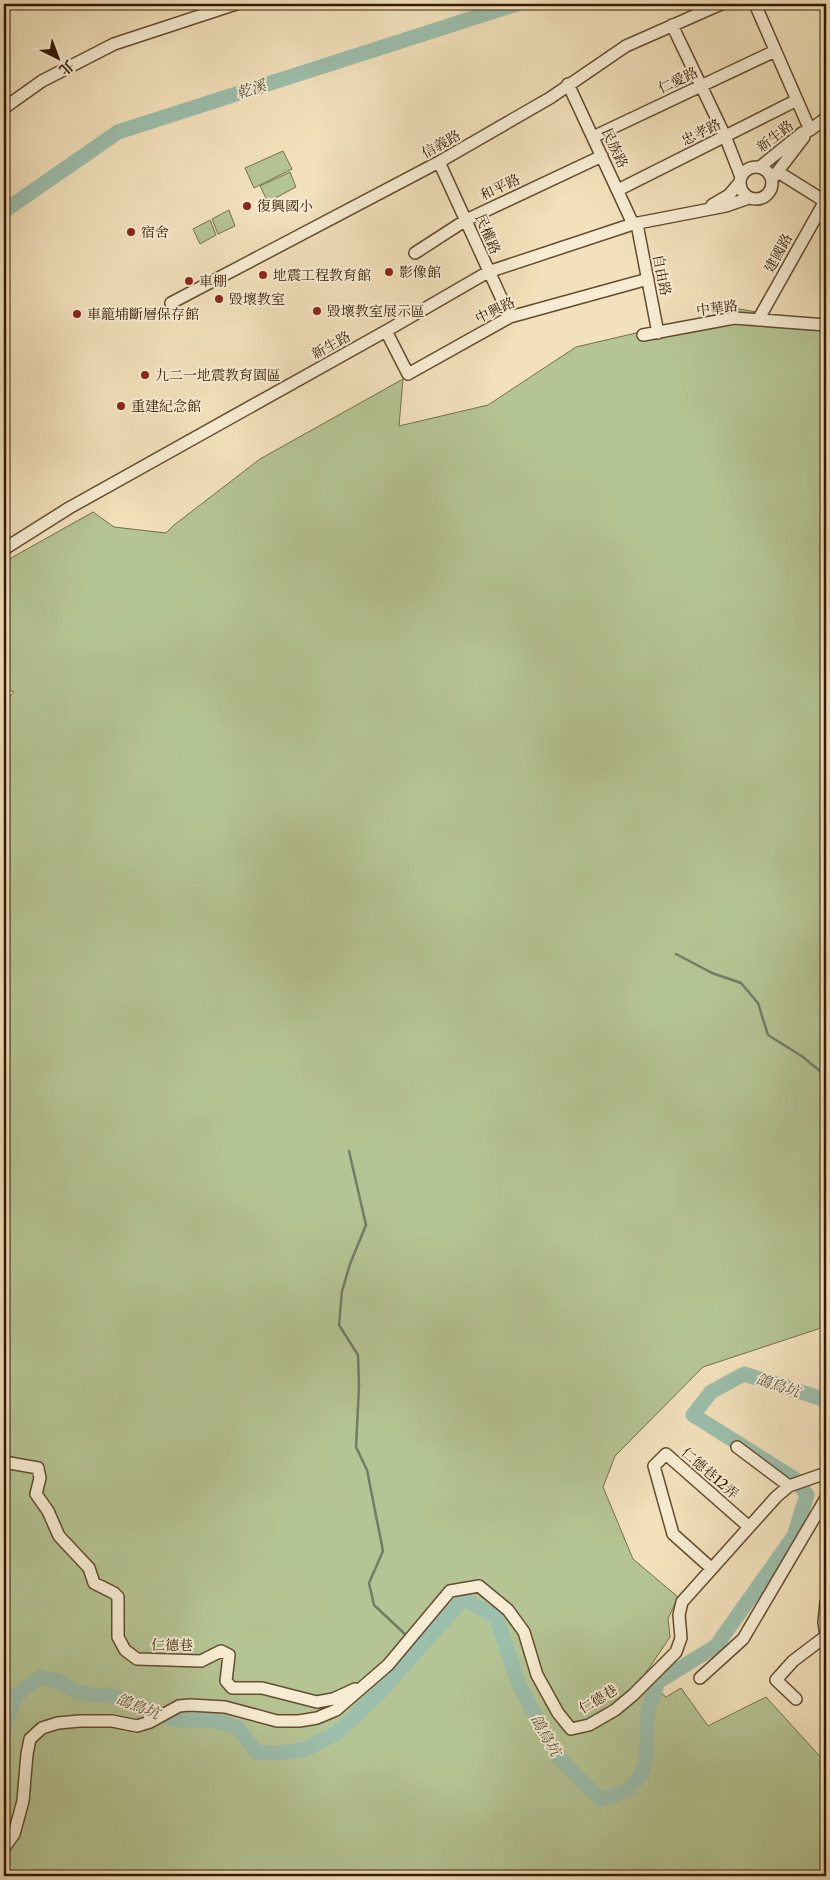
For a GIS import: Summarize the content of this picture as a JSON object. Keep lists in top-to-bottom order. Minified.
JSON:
{"streets":{"street":["仁愛路","忠孝路","新生路","信義路","民族路","和平路","民權路","建國路","自由路","中華路","中興路","仁德巷12弄","仁德巷"]},"crossings":[["仁愛路","民族路"],["忠孝路","民族路"],["新生路","民族路"],["新生路","民權路"],["新生路","自由路"],["新生路","中興路"],["信義路","民族路"],["信義路","民權路"],["民族路","和平路"],["民族路","自由路"],["和平路","民權路"],["民權路","中興路"],["建國路","中華路"],["自由路","中華路"],["自由路","中興路"],["仁德巷12弄","仁德巷"]],"water":["乾溪","鴿鳥坑"],"places":["復興國小","宿舍","影像館","地震工程教育館","車棚","毀壞教室","毀壞教室展示區","車籠埔斷層保存館","九二一地震教育園區","重建紀念館"],"north":"bottom right"}
